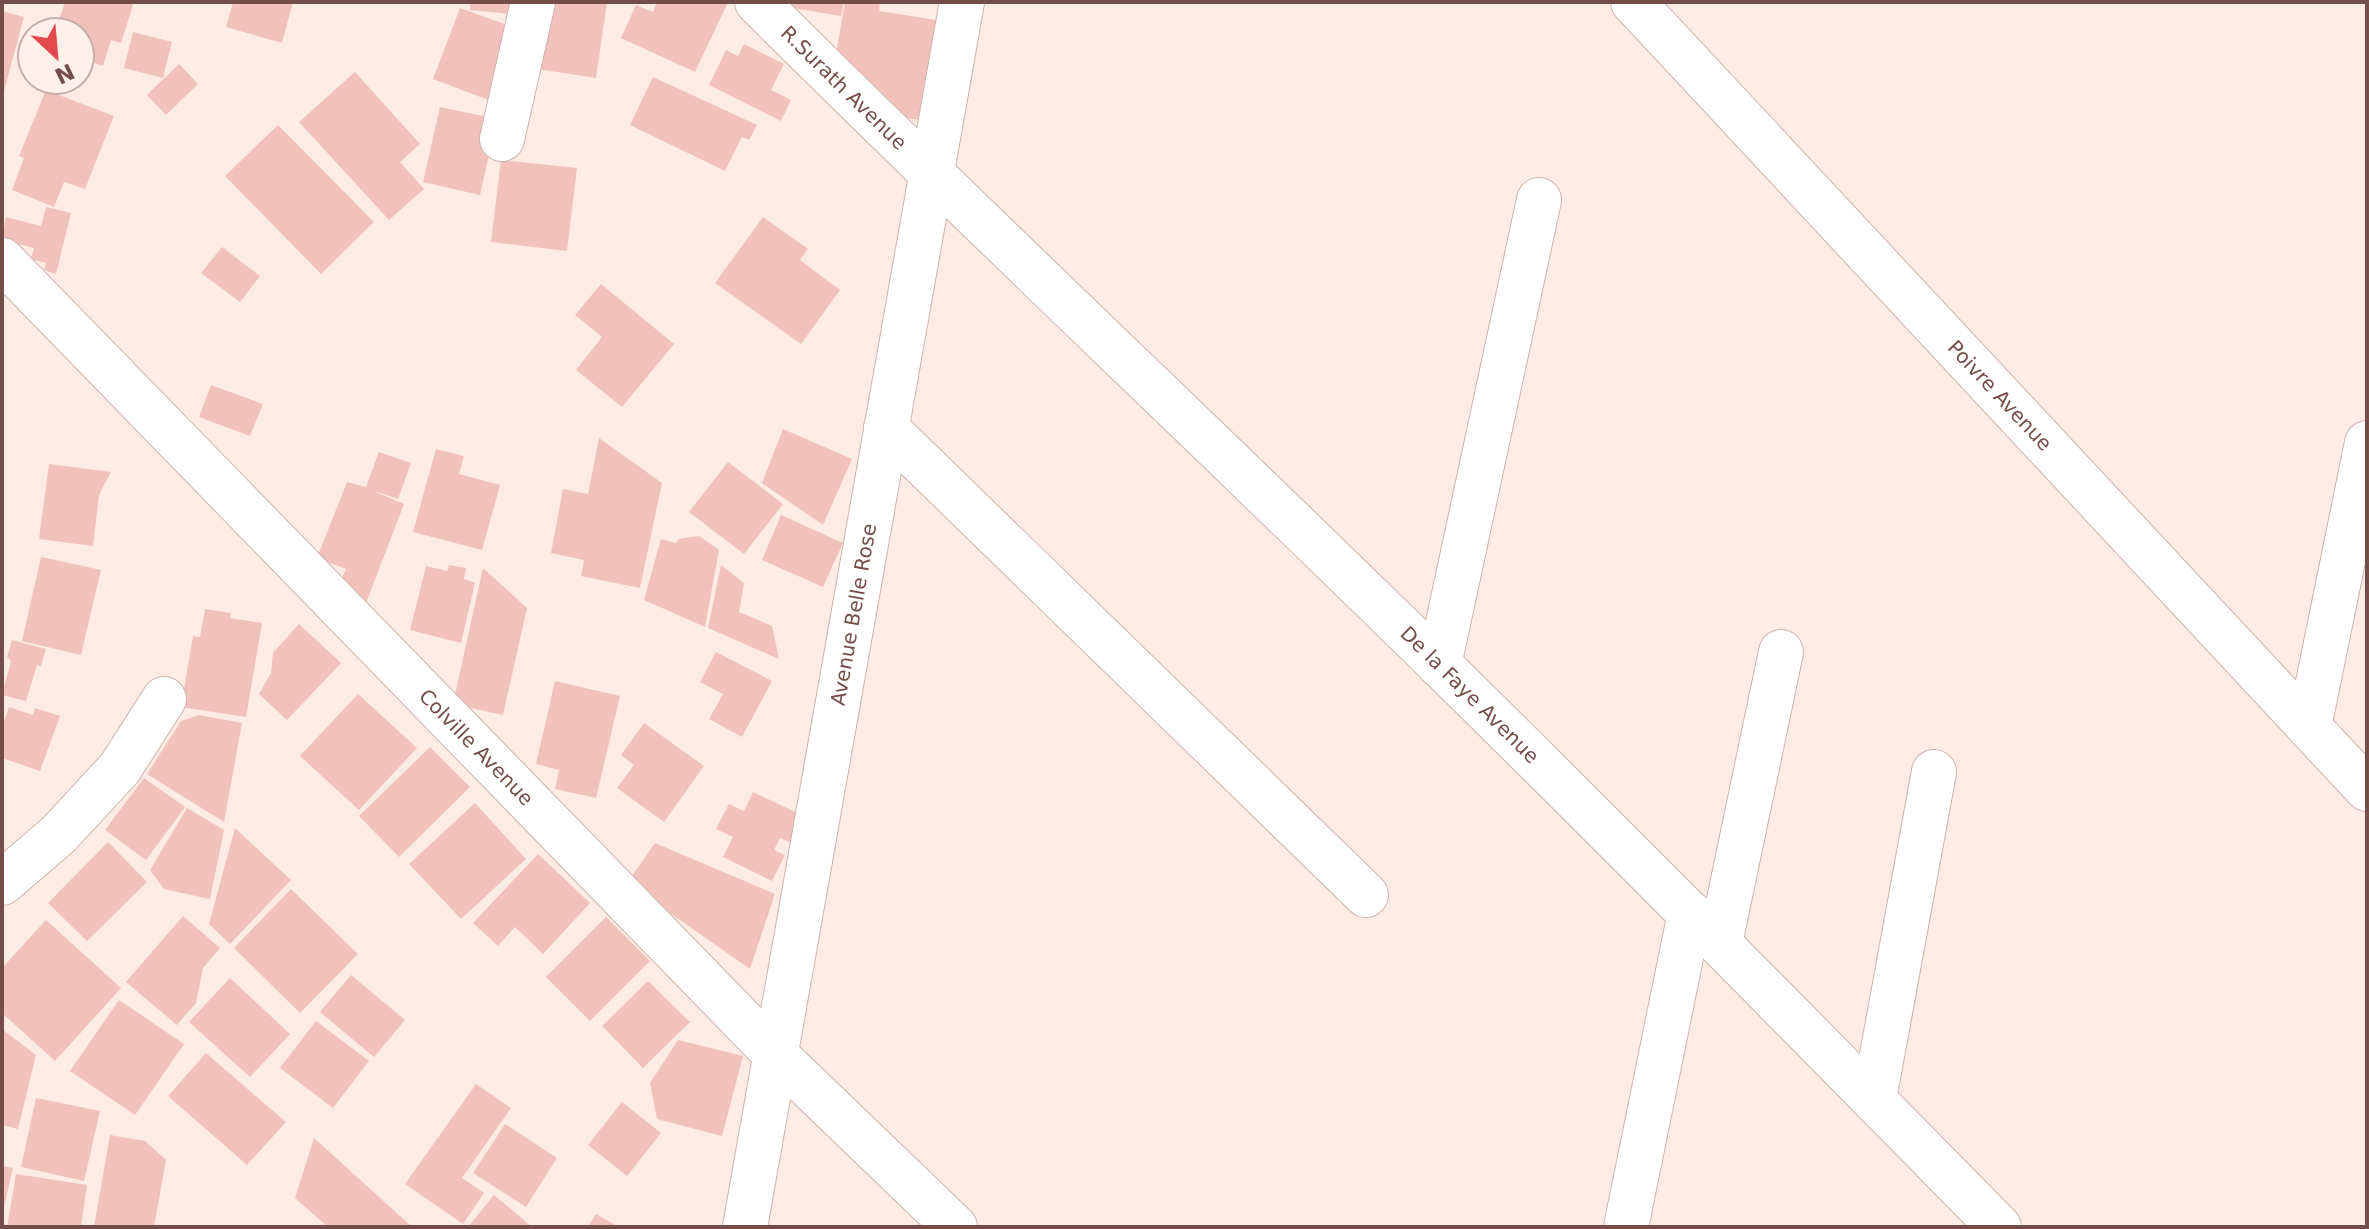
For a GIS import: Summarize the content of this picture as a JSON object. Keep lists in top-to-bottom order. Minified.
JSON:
{"streets":{"street":["R.Surath Avenue","Poivre Avenue","Avenue Belle Rose","De la Faye Avenue","Colville Avenue"]},"crossings":[["R.Surath Avenue","Avenue Belle Rose"],["R.Surath Avenue","De la Faye Avenue"],["Avenue Belle Rose","De la Faye Avenue"],["Avenue Belle Rose","Colville Avenue"]],"north":"bottom right"}
